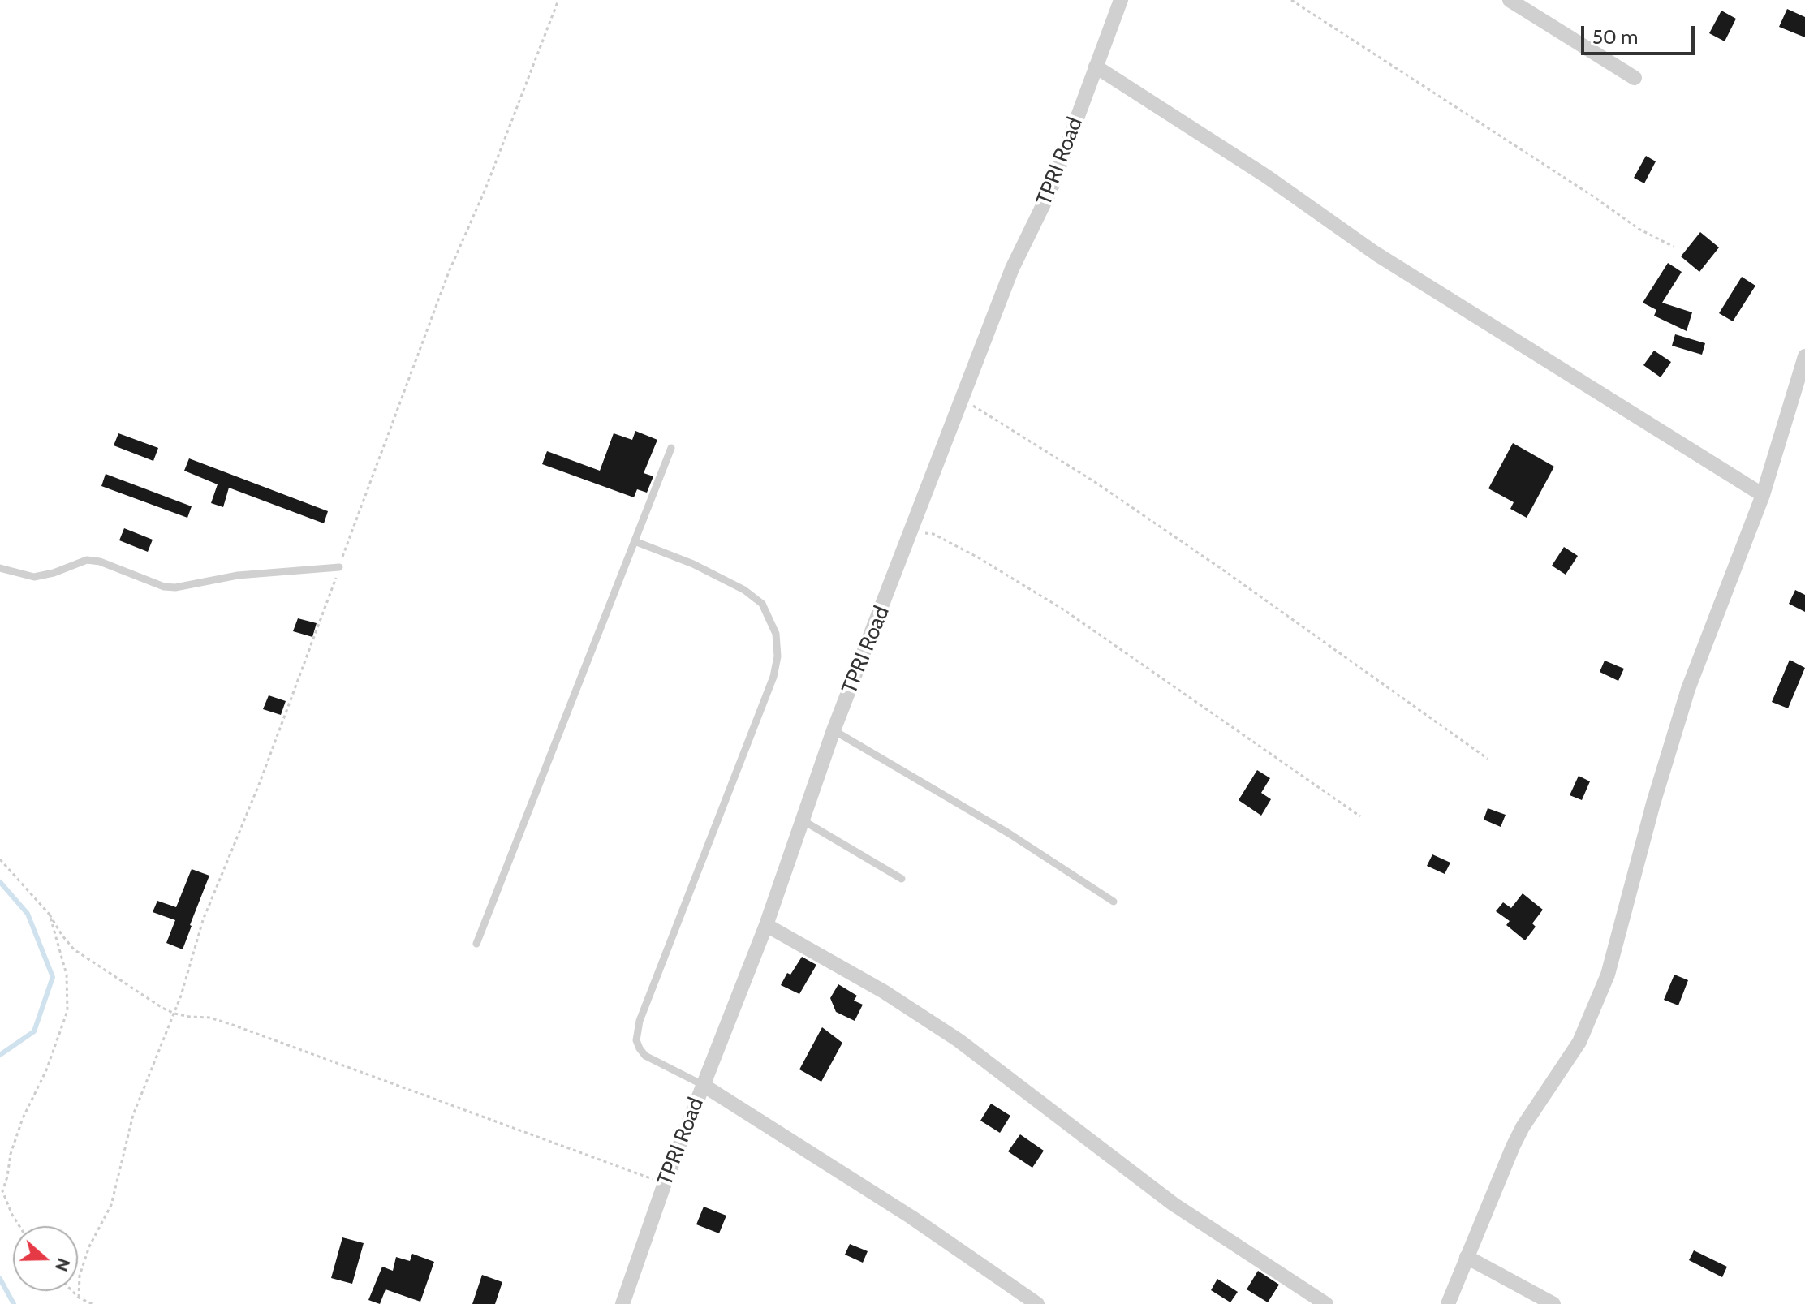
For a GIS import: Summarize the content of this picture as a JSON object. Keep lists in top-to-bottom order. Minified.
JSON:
{"streets":{"street":["TPRI Road"]},"scale_bar":"50 m","north":"right"}
